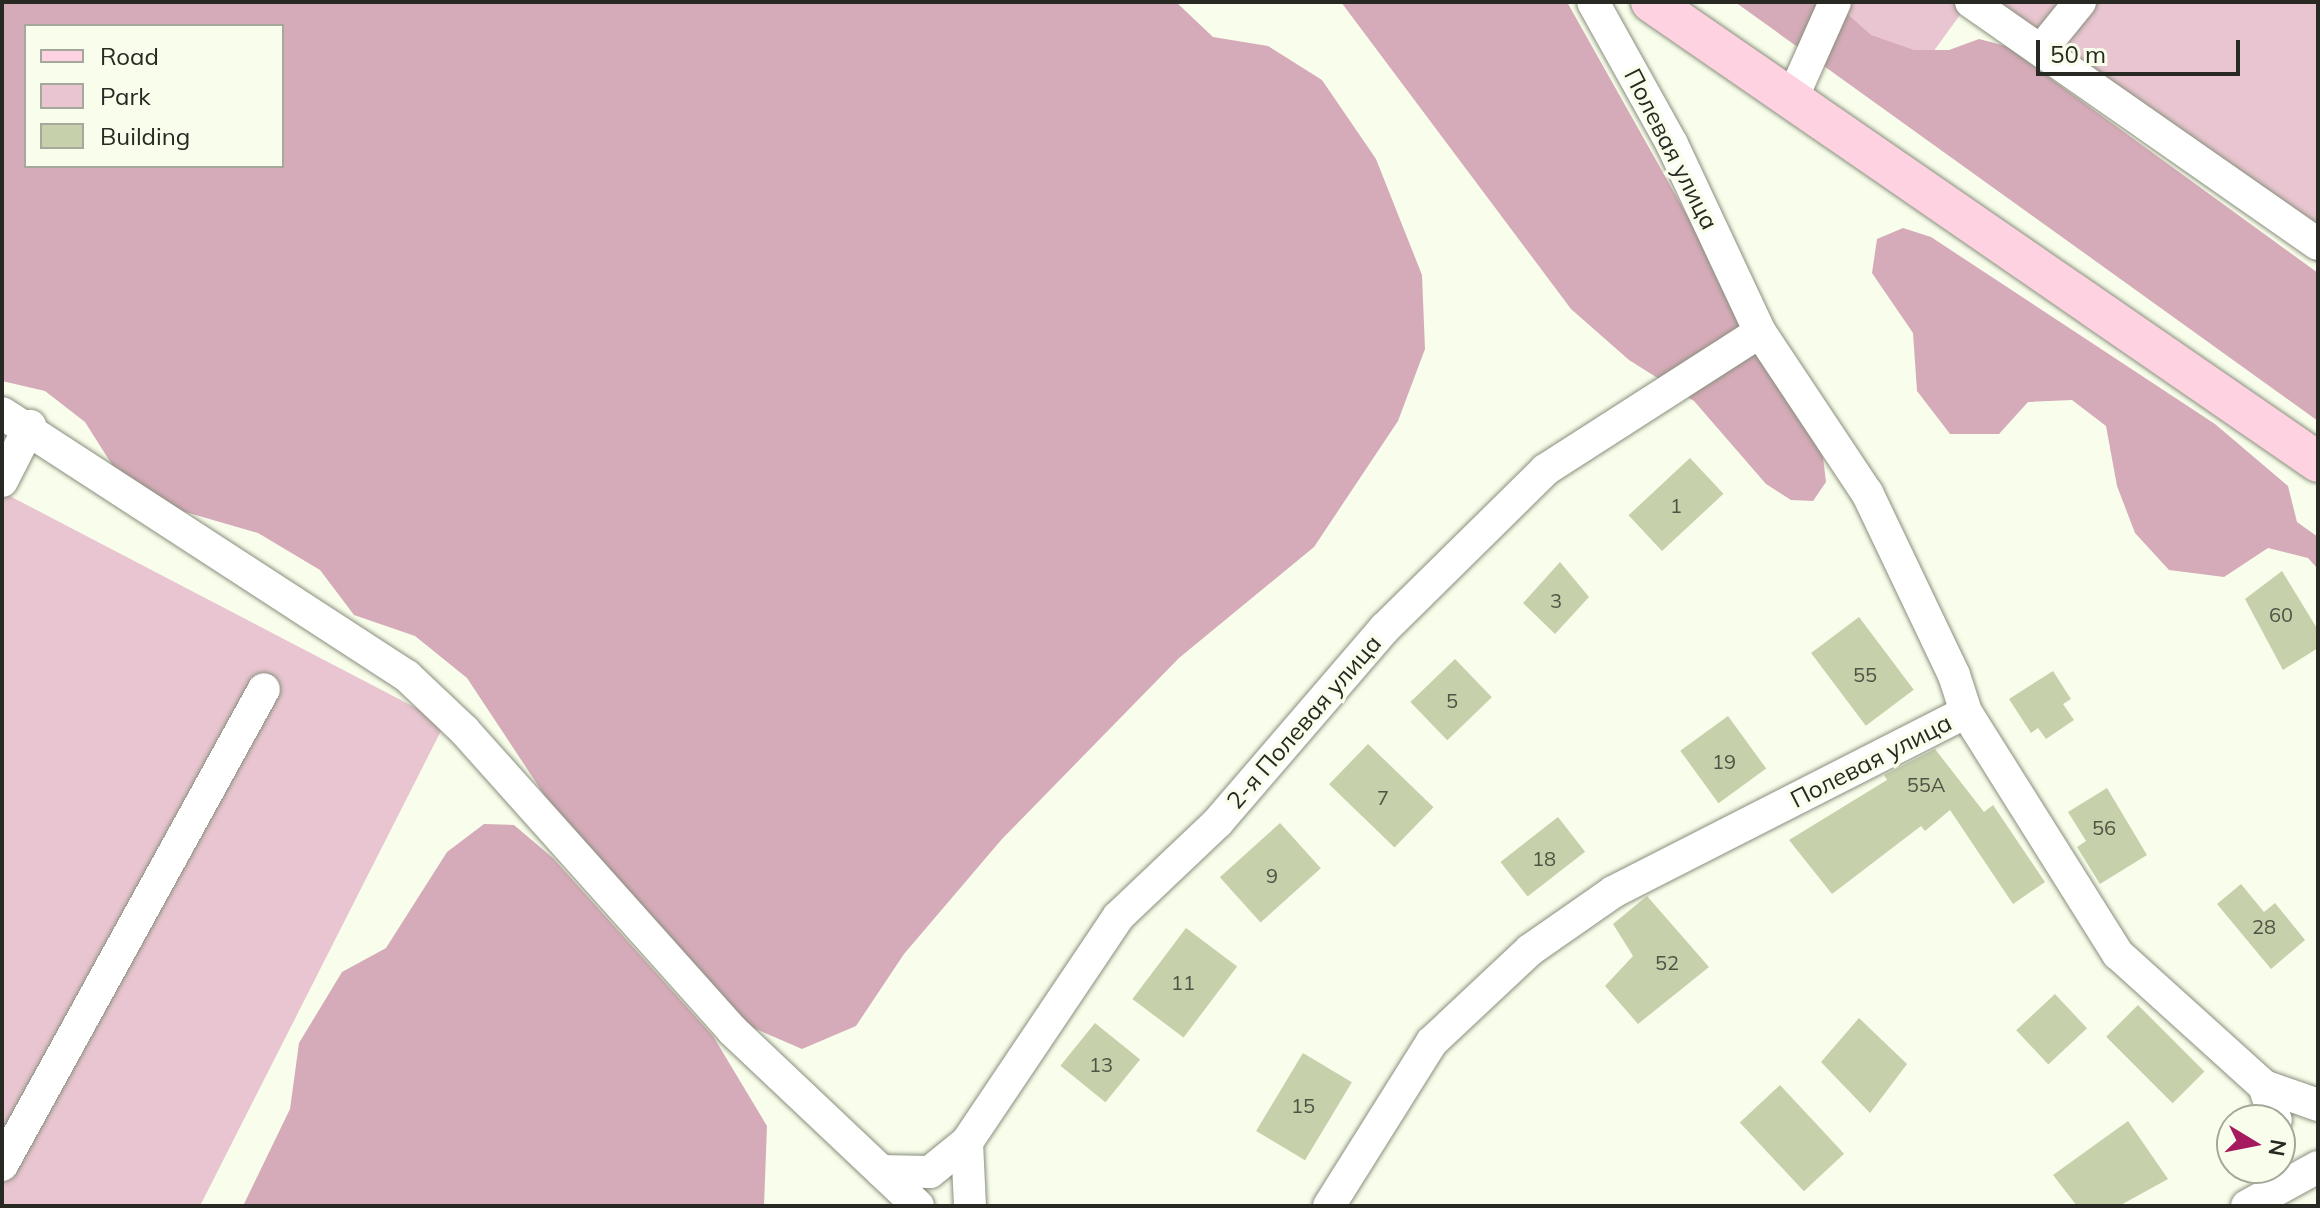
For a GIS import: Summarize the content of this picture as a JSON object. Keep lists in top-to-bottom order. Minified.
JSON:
{"streets":{"street":["Полевая улица","2-я Полевая улица"]},"crossings":[["Полевая улица","2-я Полевая улица"]],"house_numbers":["1","3","60","55","5","19","55А","7","56","18","9","28","52","11","13","15"],"legend":["Road","Park","Building"],"scale_bar":"50 m","north":"right"}
